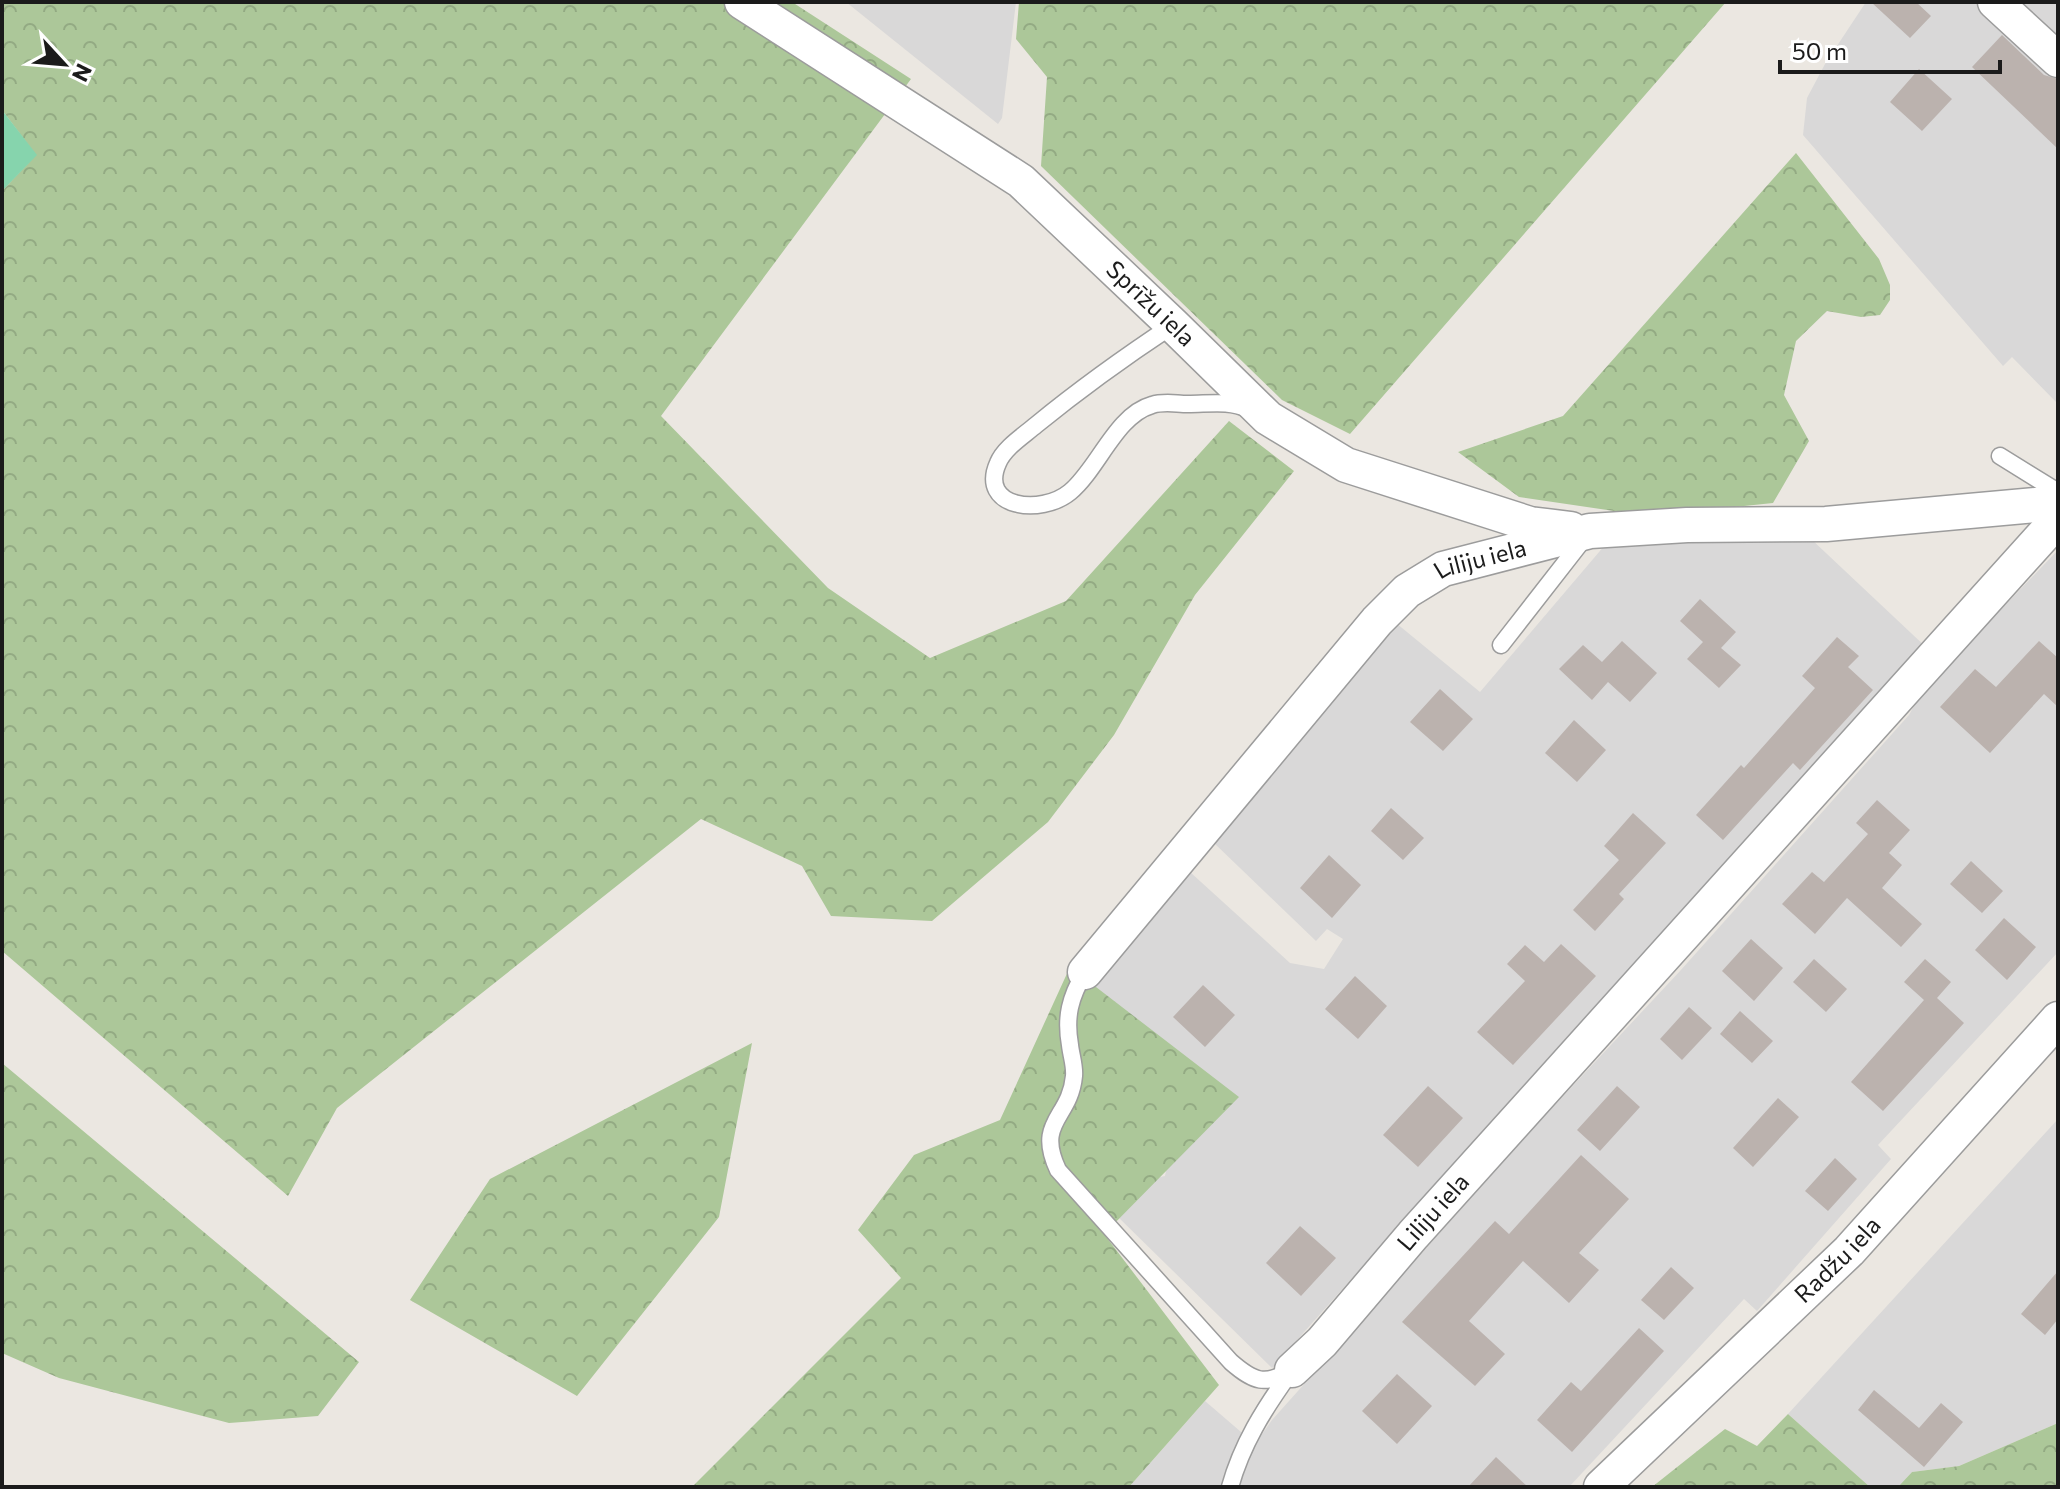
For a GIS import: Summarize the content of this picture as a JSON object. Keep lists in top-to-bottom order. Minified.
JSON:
{"streets":{"street":["Sprīžu iela","Liliju iela","Radžu iela"]},"crossings":[["Sprīžu iela","Liliju iela"]],"scale_bar":"50 m","north":"bottom right"}
